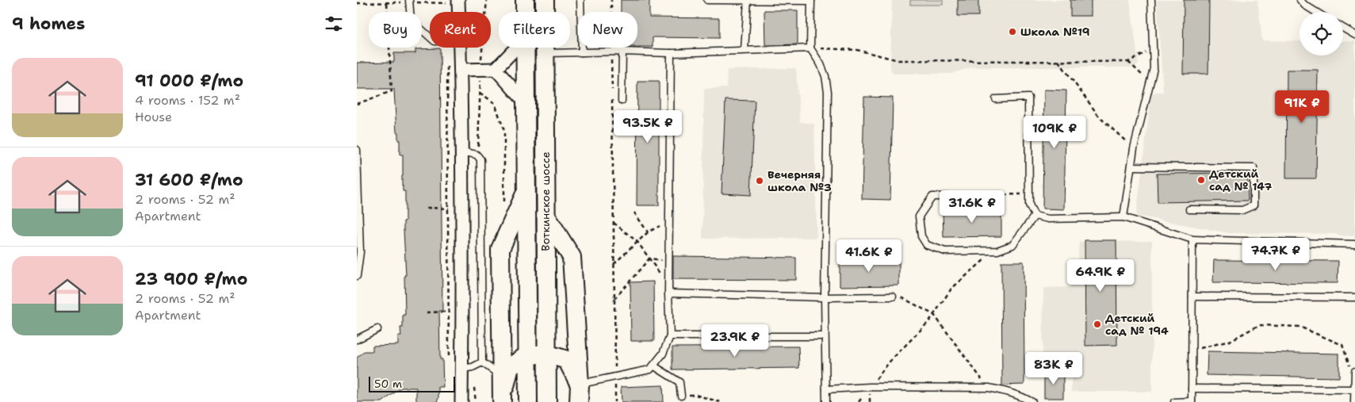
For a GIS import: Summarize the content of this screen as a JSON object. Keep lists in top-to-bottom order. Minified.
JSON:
{"streets":{"main road":["Воткинское шоссе"]},"places":["Школа №19","Детский сад № 147","Вечерняя школа №3","Детский сад № 194"],"scale_bar":"50 m","page":{"heading":"9 homes","chip":["Buy","Rent","Filters","New"],"list":[{"name":"91 000 ₽/mo","note":"4 rooms · 152 m² · House"},{"name":"31 600 ₽/mo","note":"2 rooms · 52 m² · Apartment"},{"name":"23 900 ₽/mo","note":"2 rooms · 52 m² · Apartment"}],"price":["91K ₽","93.5K ₽","109K ₽","31.6K ₽","74.7K ₽","41.6K ₽","64.9K ₽","23.9K ₽","83K ₽"],"scale":"50 m"}}
